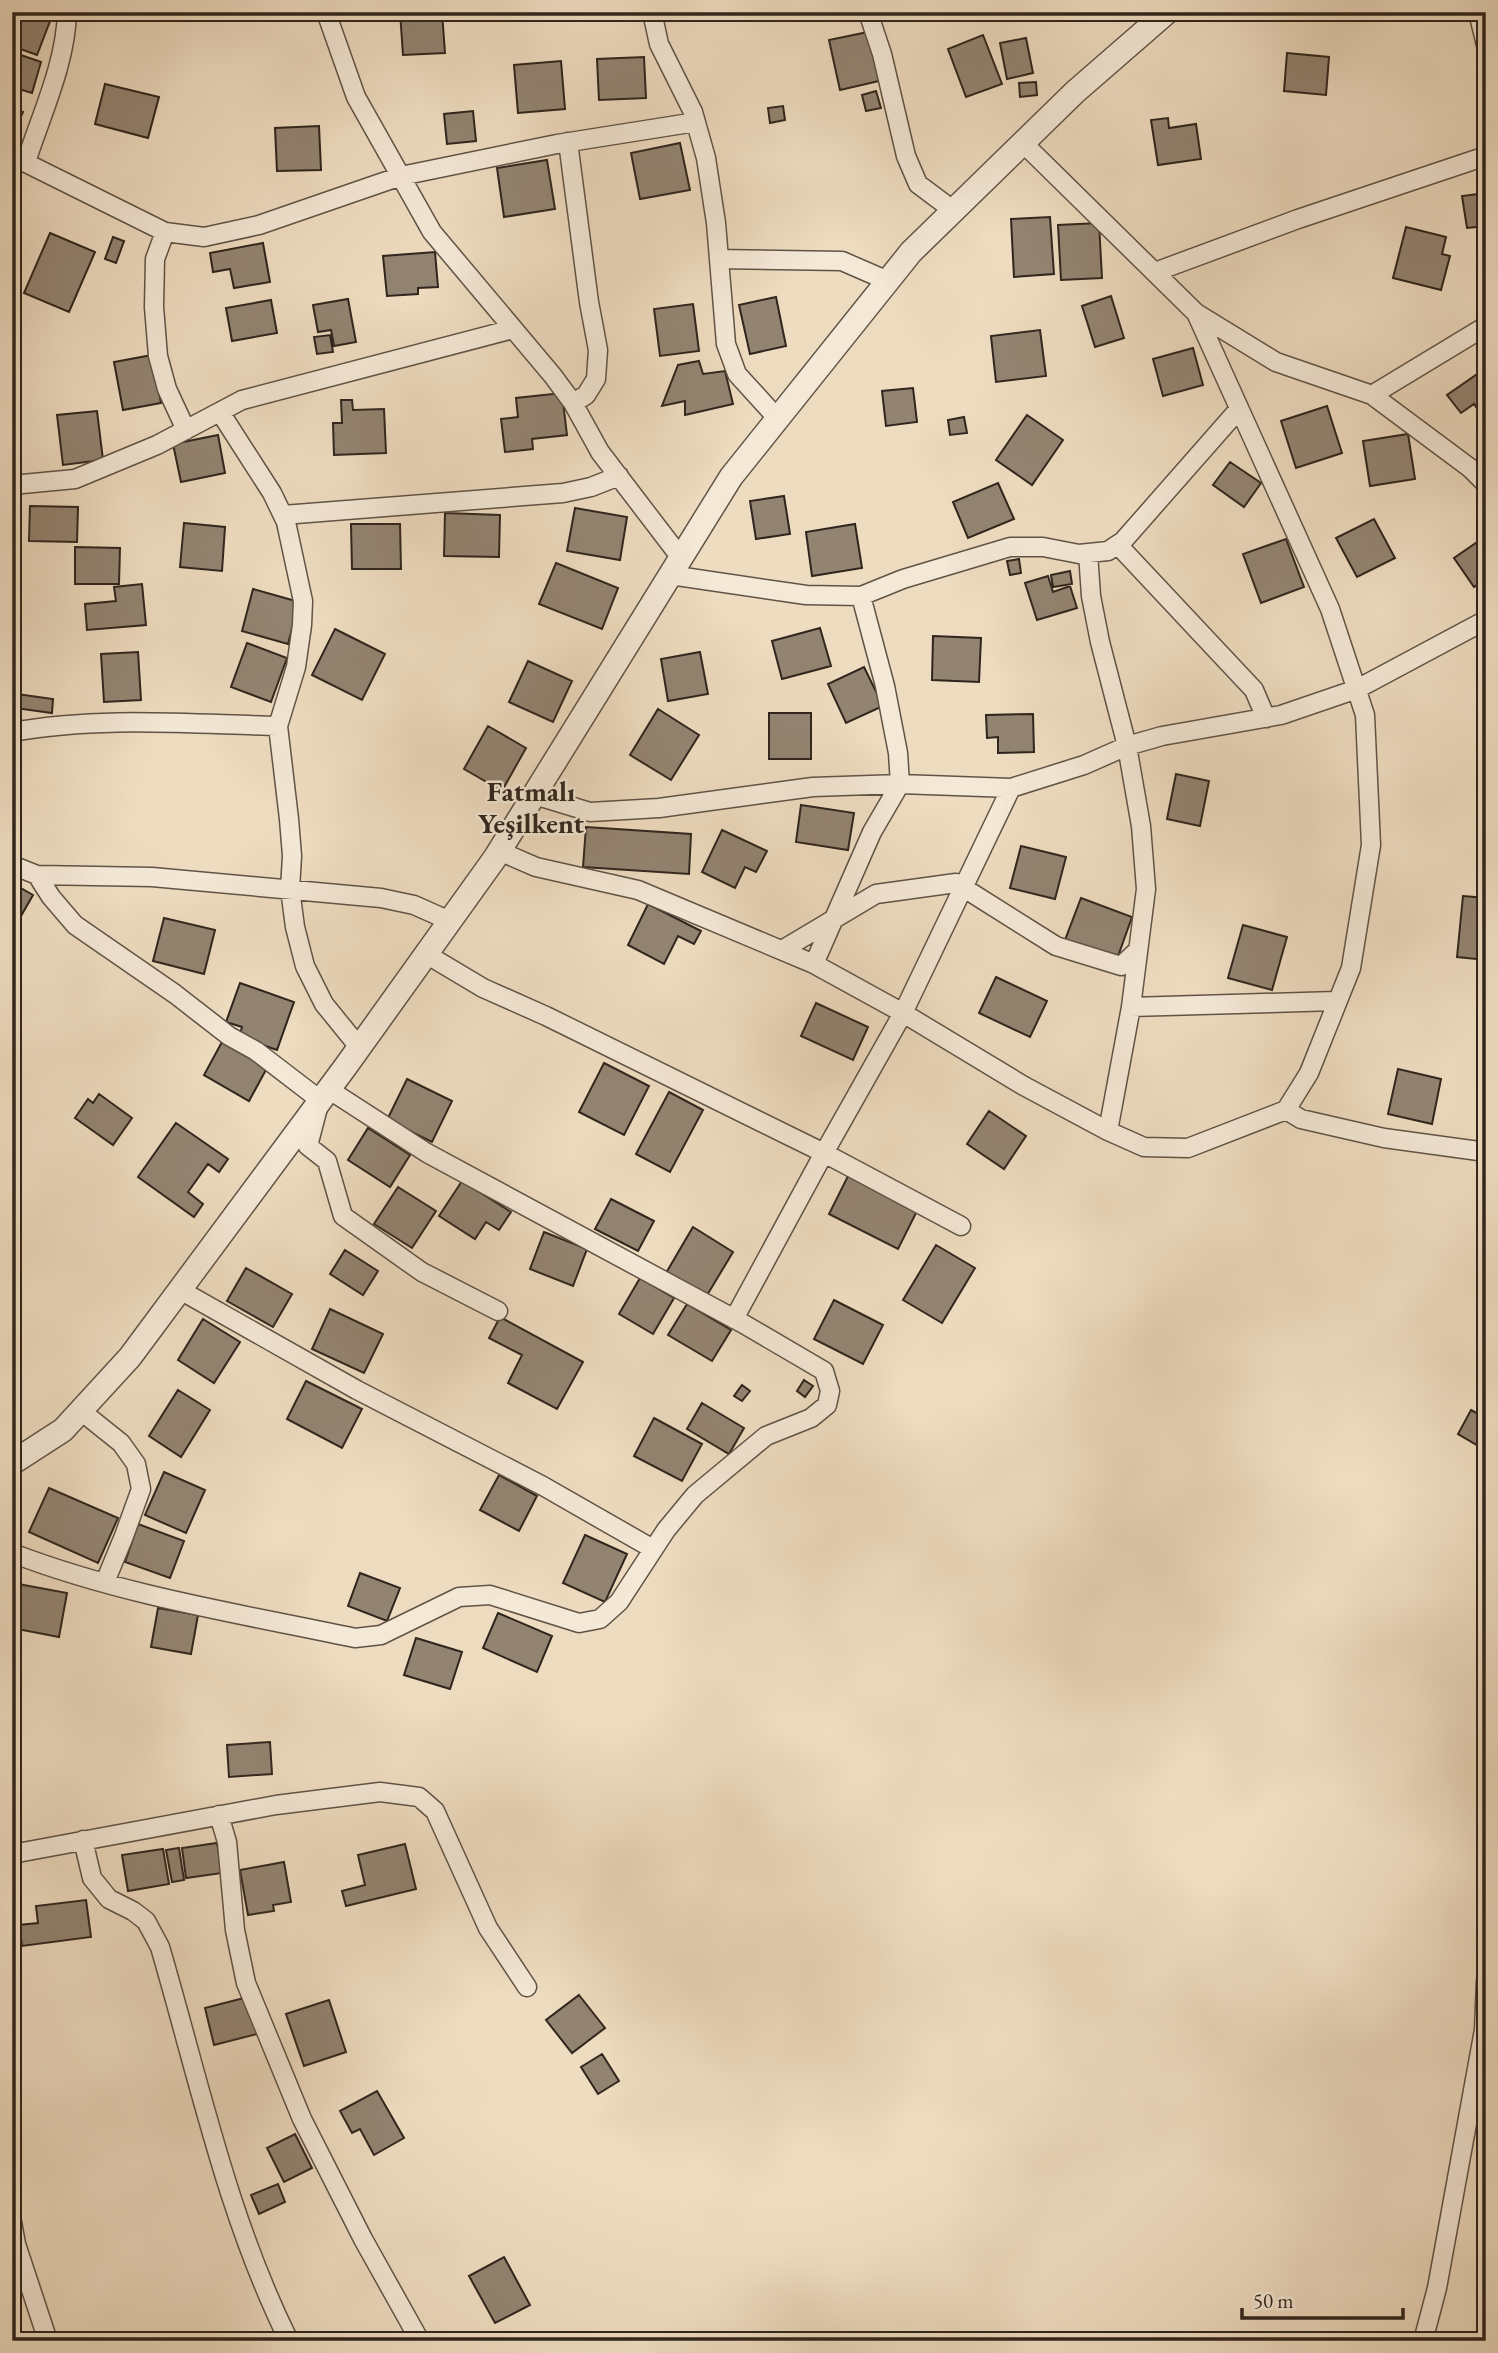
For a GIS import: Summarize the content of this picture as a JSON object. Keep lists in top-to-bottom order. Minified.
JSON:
{"districts":["Fatmalı Yeşilkent"],"scale_bar":"50 m"}
